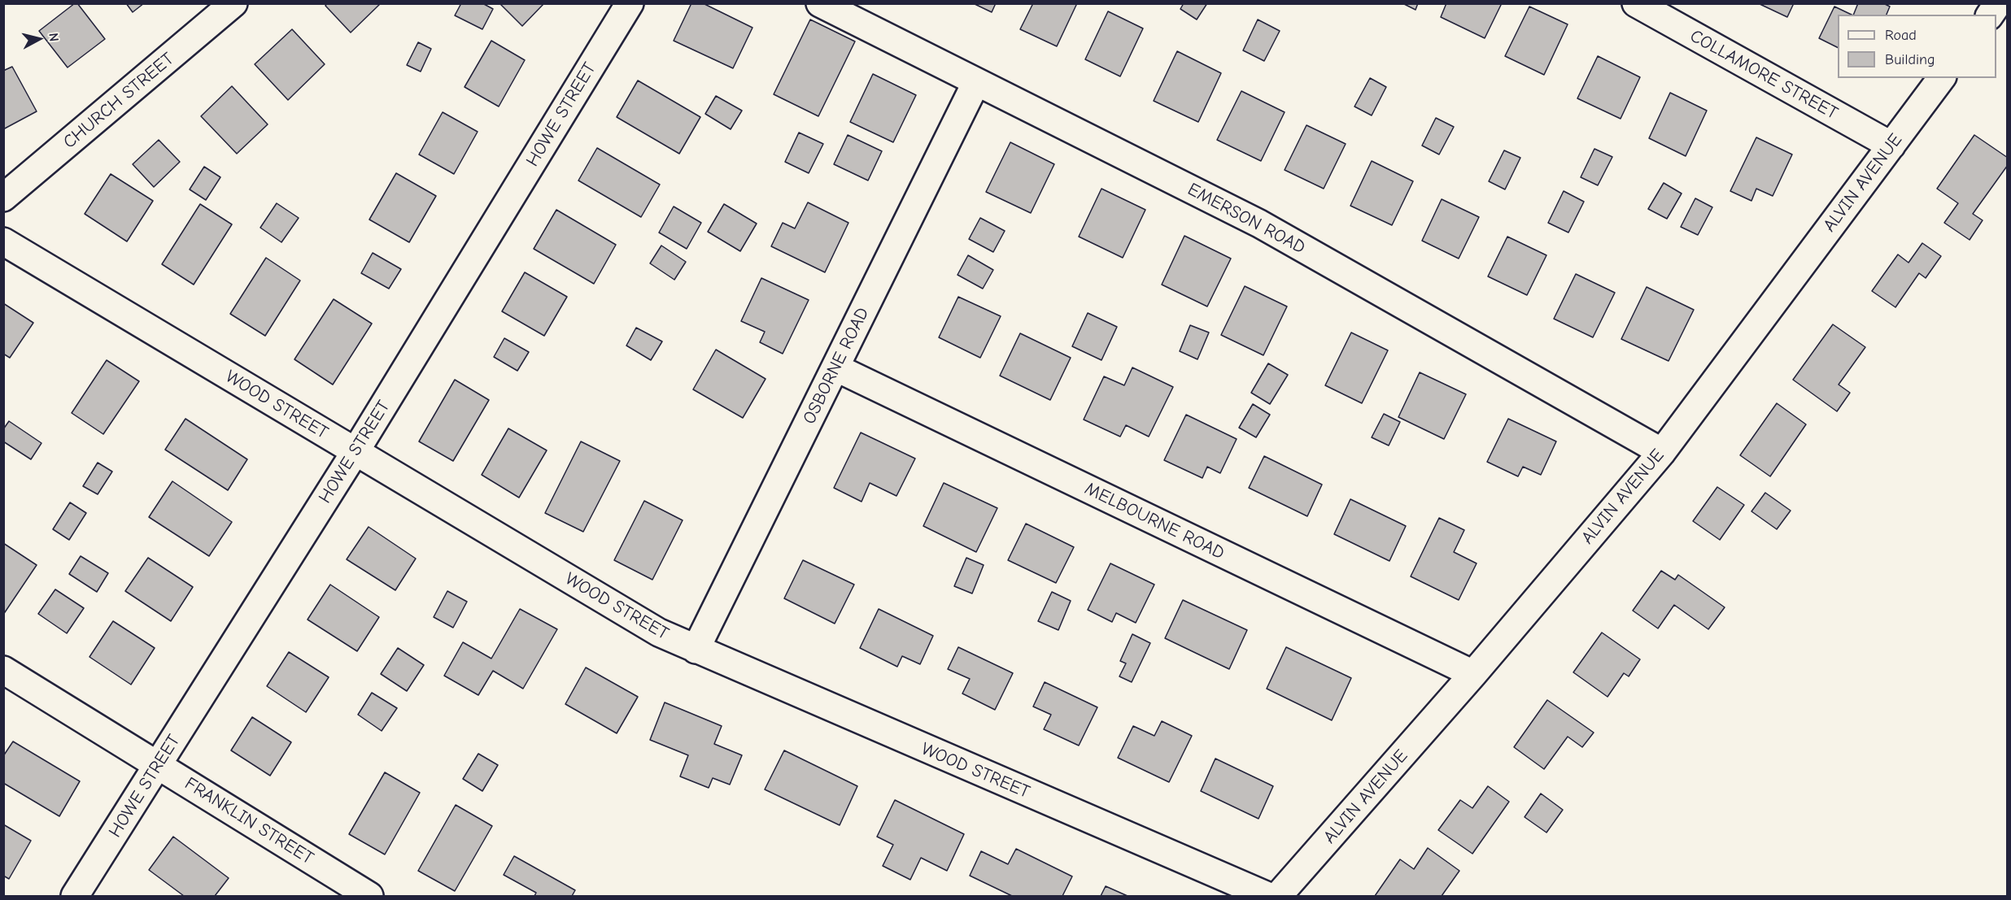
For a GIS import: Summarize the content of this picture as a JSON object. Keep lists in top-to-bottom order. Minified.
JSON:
{"streets":{"street":["COLLAMORE STREET","CHURCH STREET","HOWE STREET","ALVIN AVENUE","EMERSON ROAD","OSBORNE ROAD","WOOD STREET","MELBOURNE ROAD","FRANKLIN STREET"]},"crossings":[["COLLAMORE STREET","ALVIN AVENUE"],["HOWE STREET","WOOD STREET"],["HOWE STREET","FRANKLIN STREET"],["ALVIN AVENUE","EMERSON ROAD"],["ALVIN AVENUE","MELBOURNE ROAD"],["EMERSON ROAD","OSBORNE ROAD"],["OSBORNE ROAD","WOOD STREET"],["OSBORNE ROAD","MELBOURNE ROAD"]],"legend":["Road","Building"],"north":"right"}
